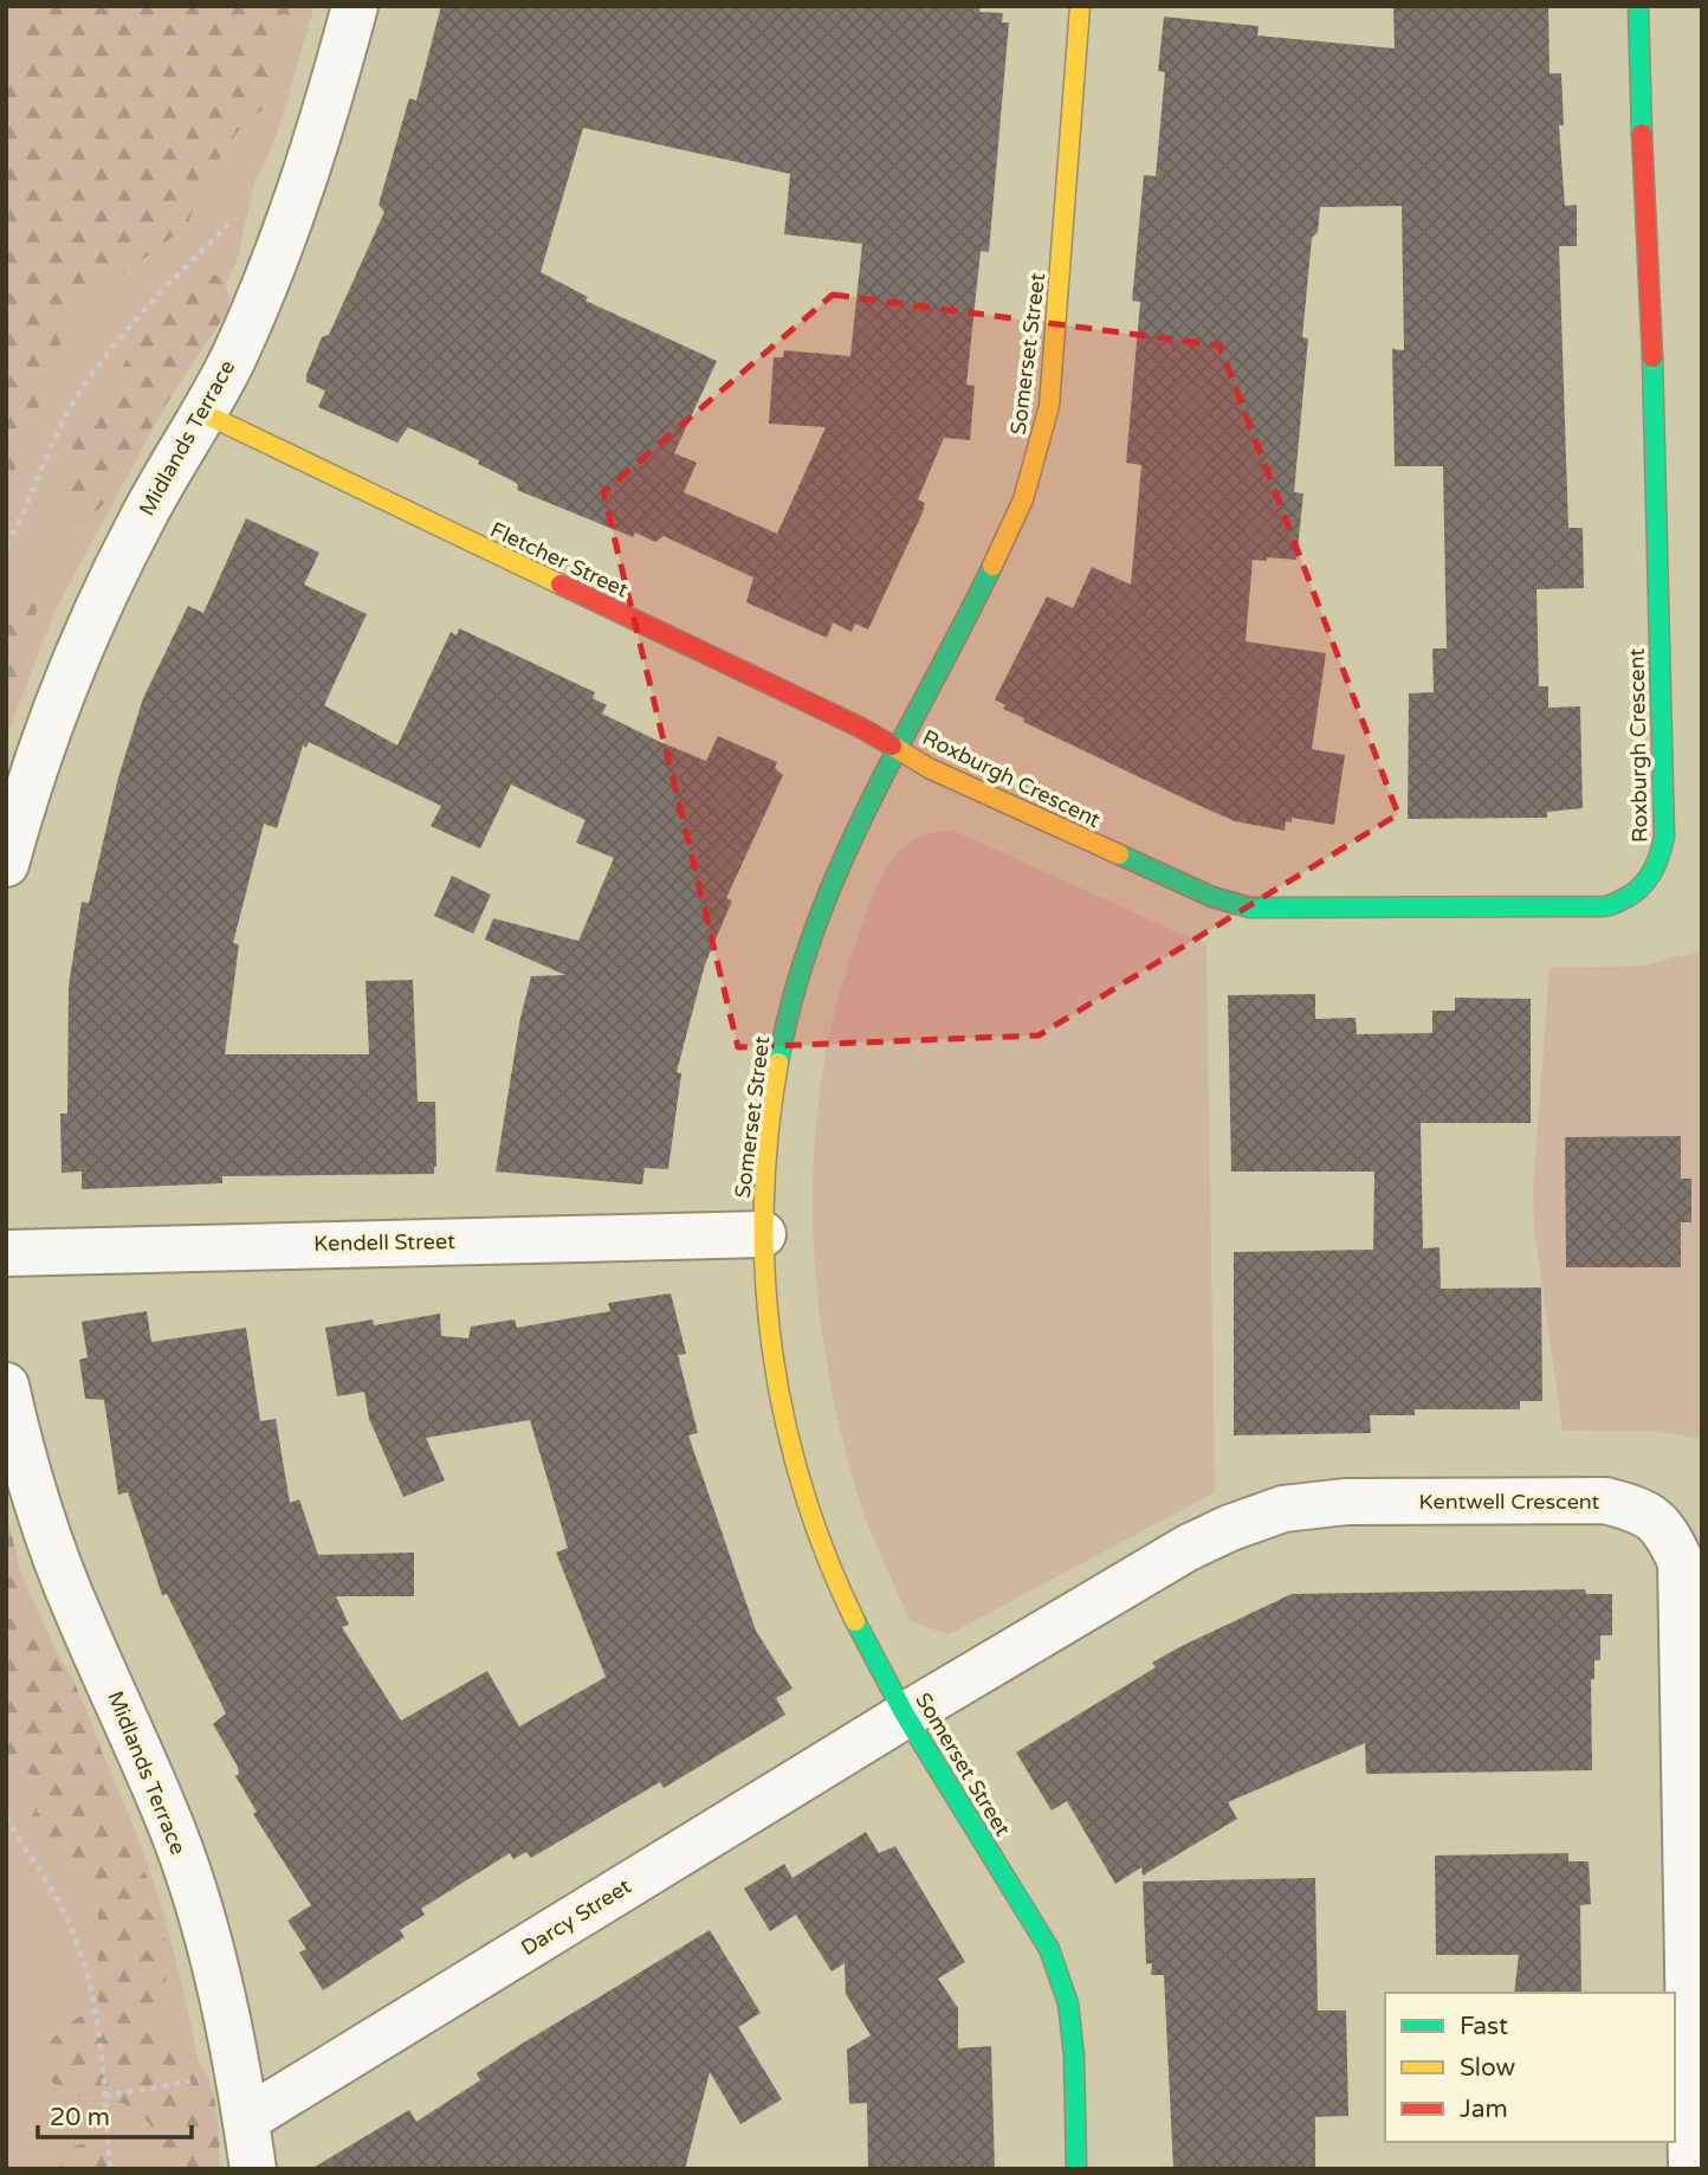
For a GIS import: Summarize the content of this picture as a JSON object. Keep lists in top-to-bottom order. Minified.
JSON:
{"streets":{"street":["Somerset Street","Midlands Terrace","Fletcher Street","Roxburgh Crescent","Kendell Street","Kentwell Crescent","Darcy Street"]},"crossings":[["Somerset Street","Fletcher Street"],["Somerset Street","Roxburgh Crescent"],["Somerset Street","Kendell Street"],["Somerset Street","Kentwell Crescent"],["Somerset Street","Darcy Street"],["Midlands Terrace","Fletcher Street"],["Midlands Terrace","Darcy Street"],["Fletcher Street","Roxburgh Crescent"],["Kentwell Crescent","Darcy Street"]],"legend":["Fast","Slow","Jam"],"scale_bar":"20 m"}
